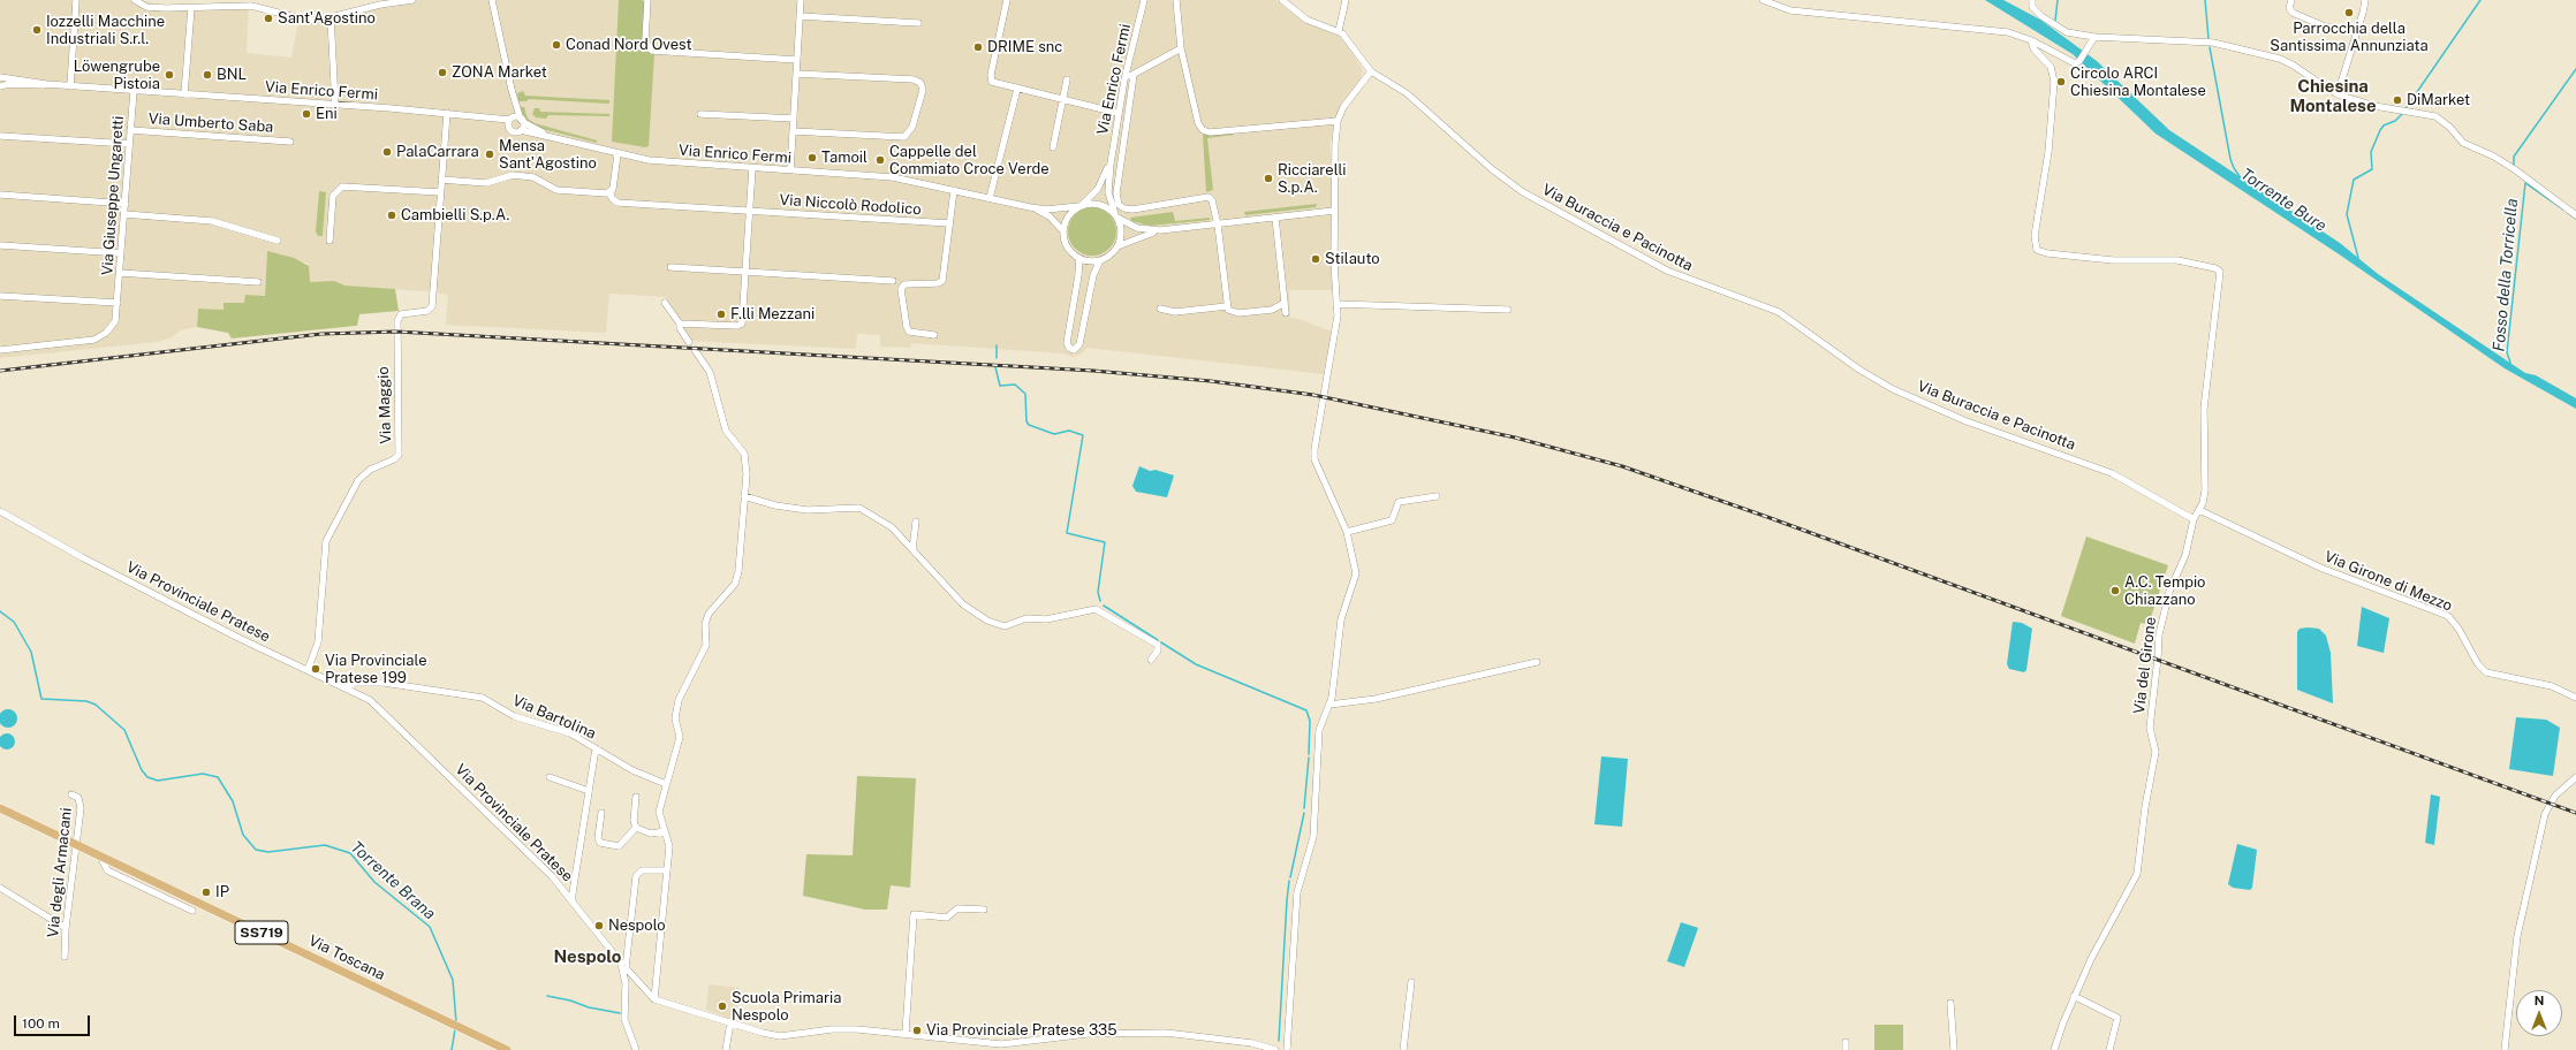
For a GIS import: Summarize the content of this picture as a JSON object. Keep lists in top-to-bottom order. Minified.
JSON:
{"streets":{"main road":["SS719","Via Toscana"],"street":["Via Enrico Fermi","Via Umberto Saba","Via Giuseppe Ungaretti","Via Niccolò Rodolico","Via Buraccia e Pacinotta","Via Maggio","Via Girone di Mezzo","Via Provinciale Pratese","Via del Girone","Via Bartolina","Via degli Armacani"]},"crossings":[["Via Enrico Fermi","Via Giuseppe Ungaretti"],["Via Umberto Saba","Via Giuseppe Ungaretti"],["Via Buraccia e Pacinotta","Via del Girone"],["Via Maggio","Via Provinciale Pratese"],["Via Girone di Mezzo","Via del Girone"],["Via Provinciale Pratese","Via Bartolina"],["Via degli Armacani","Via Toscana"]],"districts":["Chiesina Montalese","Nespolo"],"water":["Torrente Bure","Fosso della Torricella","Torrente Brana"],"places":["Parrocchia della Santissima Annunziata","Sant'Agostino","Iozzelli Macchine Industriali S.r.l.","Conad Nord Ovest","DRIME snc","ZONA Market","Löwengrube Pistoia","BNL","Circolo ARCI Chiesina Montalese","DiMarket","Eni","PalaCarrara","Mensa Sant'Agostino","Tamoil","Cappelle del Commiato Croce Verde","Ricciarelli S.p.A.","Cambielli S.p.A.","Stilauto","F.lli Mezzani","A.C. Tempio Chiazzano","Via Provinciale Pratese 199","IP","Nespolo","Scuola Primaria Nespolo","Via Provinciale Pratese 335"],"scale_bar":"100 m","north":"top"}
